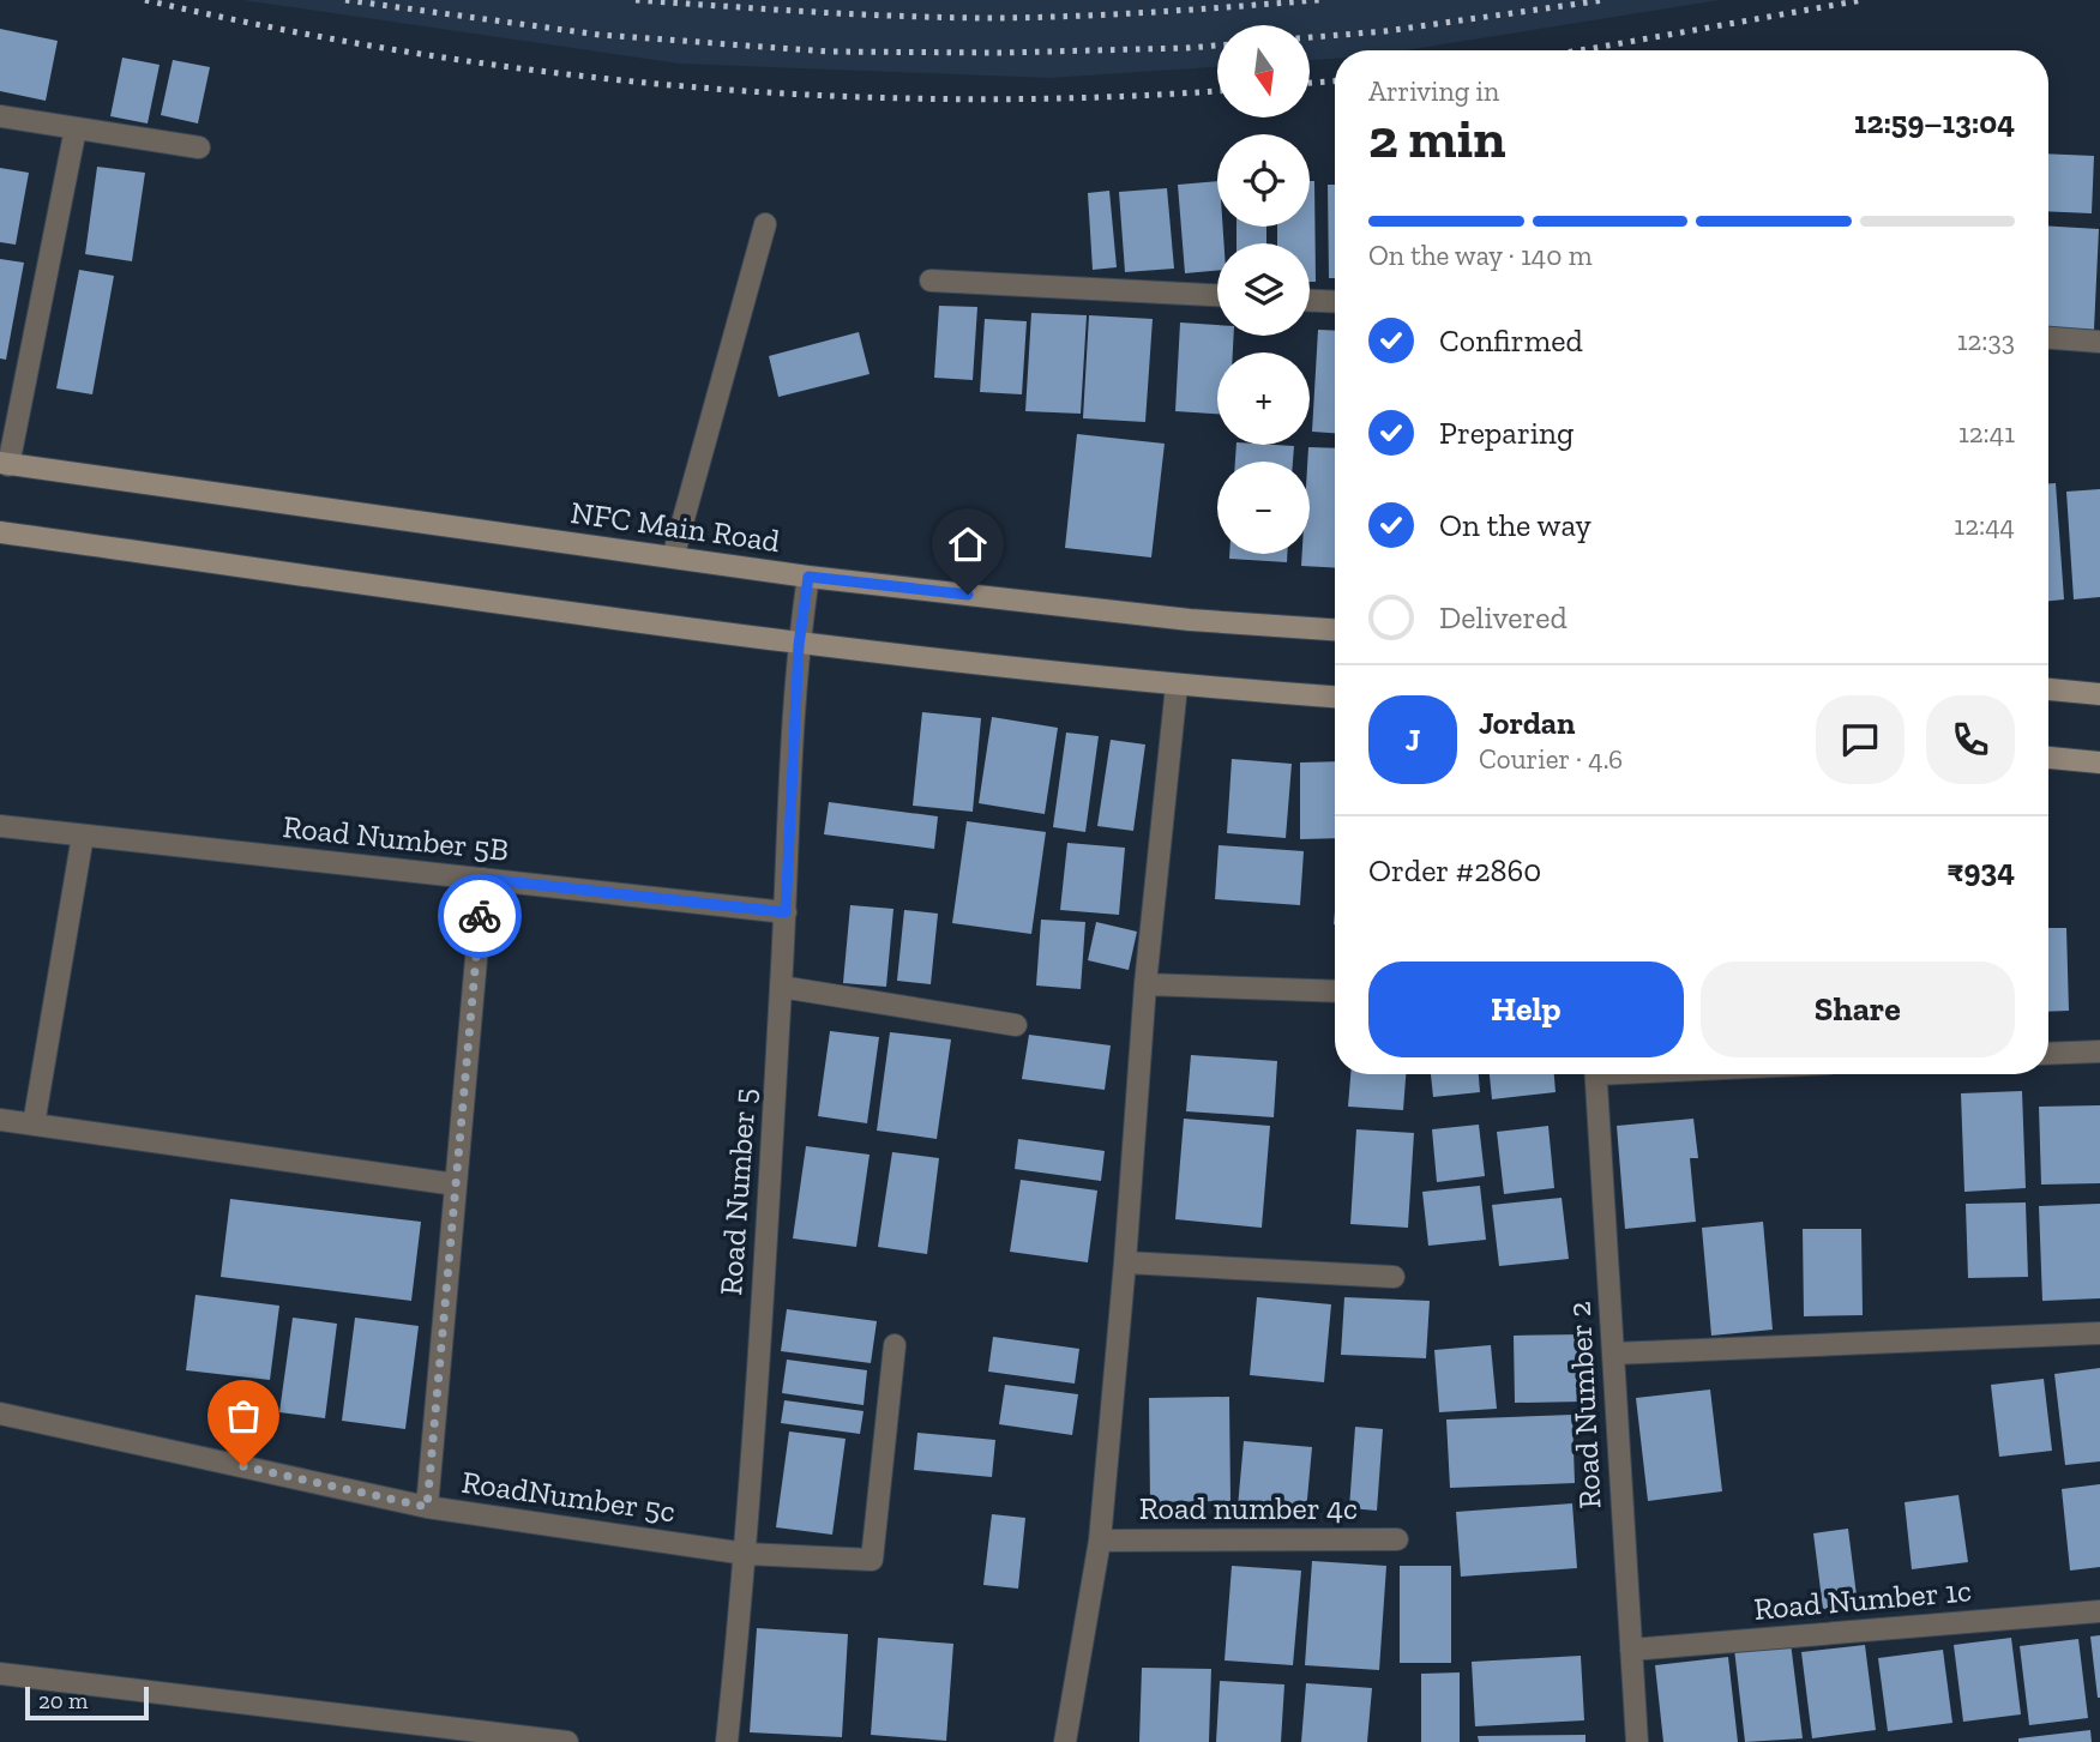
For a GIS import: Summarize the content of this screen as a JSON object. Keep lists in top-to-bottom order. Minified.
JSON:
{"streets":{"main road":["NFC Main Road"],"street":["Road Number 5B","Road Number 5","Road Number 2","RoadNumber 5c","Road number 4c","Road Number 1c"]},"crossings":[["NFC Main Road","Road Number 5"],["Road Number 5B","Road Number 5"],["Road Number 5","RoadNumber 5c"],["Road Number 2","Road Number 1c"]],"scale_bar":"20 m","north":"bottom","page":{"map_buttons":["+","−"],"heading":["2 min","Arriving in","12:59–13:04"],"panel":["Jordan","Courier · 4.6","Order #2860","₹934"],"bar":"On the way · 140 m","list":[["Confirmed","12:33"],["Preparing","12:41"],["On the way","12:44"],"Delivered"],"round":"J","buttons":["Help","Share"],"scale":"20 m"}}
